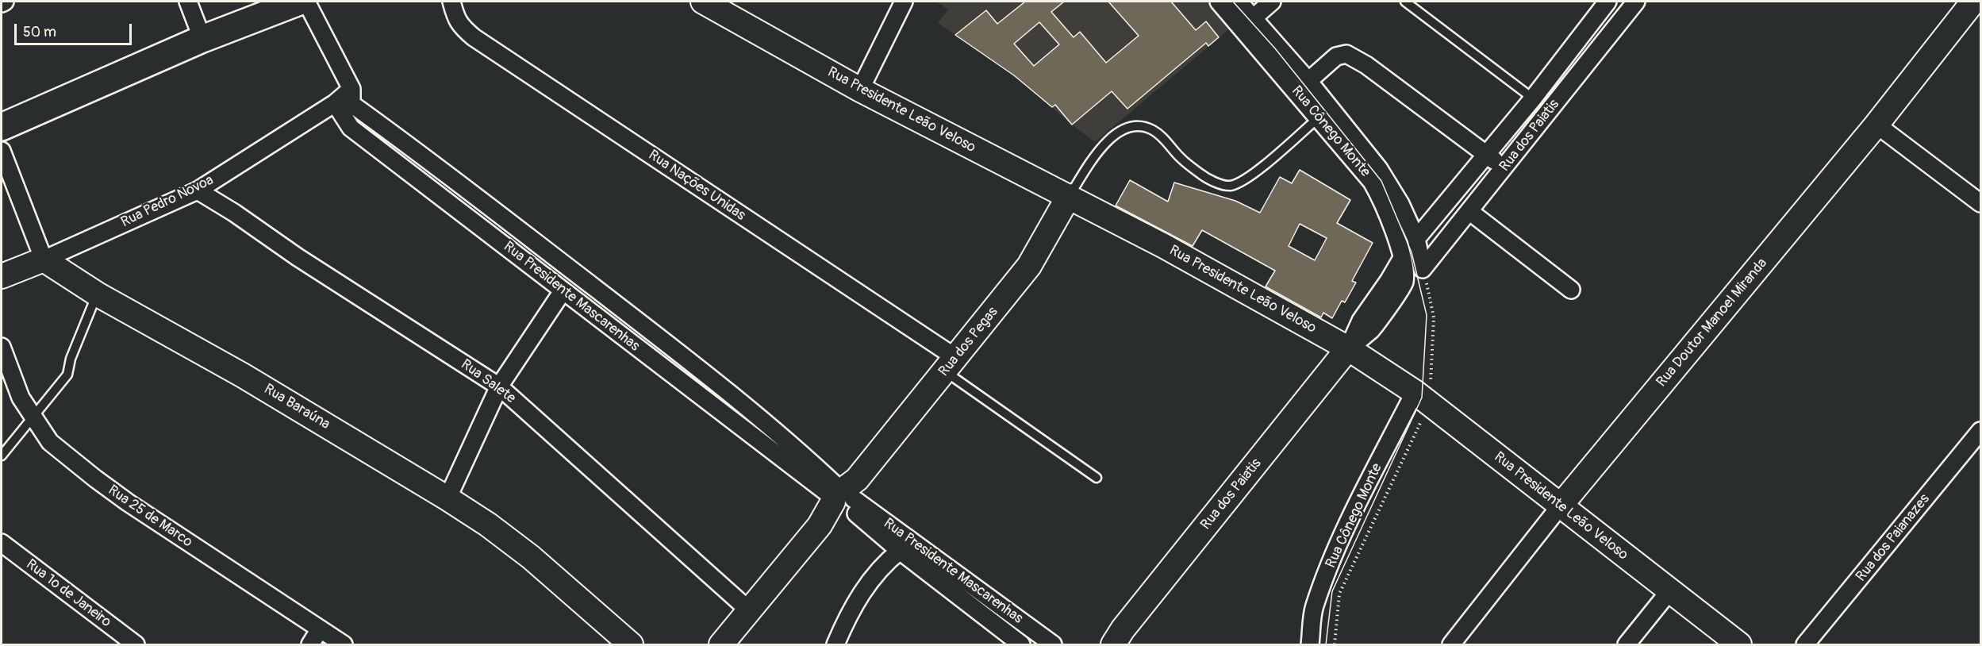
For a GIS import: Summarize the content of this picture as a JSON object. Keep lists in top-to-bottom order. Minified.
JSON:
{"streets":{"main road":["Rua Presidente Leão Veloso","Rua dos Paiatis","Rua Pedro Novoa","Rua Doutor Manoel Miranda","Rua dos Pegas","Rua Baraúna"],"street":["Rua Cônego Monte","Rua Nações Unidas","Rua Presidente Mascarenhas","Rua Salete","Rua 25 de Marco","Rua dos Paianazes","Rua 1º de Janeiro"]},"crossings":[["Rua Presidente Leão Veloso","Rua Cônego Monte"],["Rua Presidente Leão Veloso","Rua dos Paiatis"],["Rua Presidente Leão Veloso","Rua Doutor Manoel Miranda"],["Rua Presidente Leão Veloso","Rua dos Pegas"],["Rua Cônego Monte","Rua dos Paiatis"],["Rua Nações Unidas","Rua dos Pegas"],["Rua Pedro Novoa","Rua Presidente Mascarenhas"],["Rua Pedro Novoa","Rua Salete"],["Rua Pedro Novoa","Rua Baraúna"],["Rua Presidente Mascarenhas","Rua dos Pegas"],["Rua dos Pegas","Rua Salete"]],"scale_bar":"50 m"}
